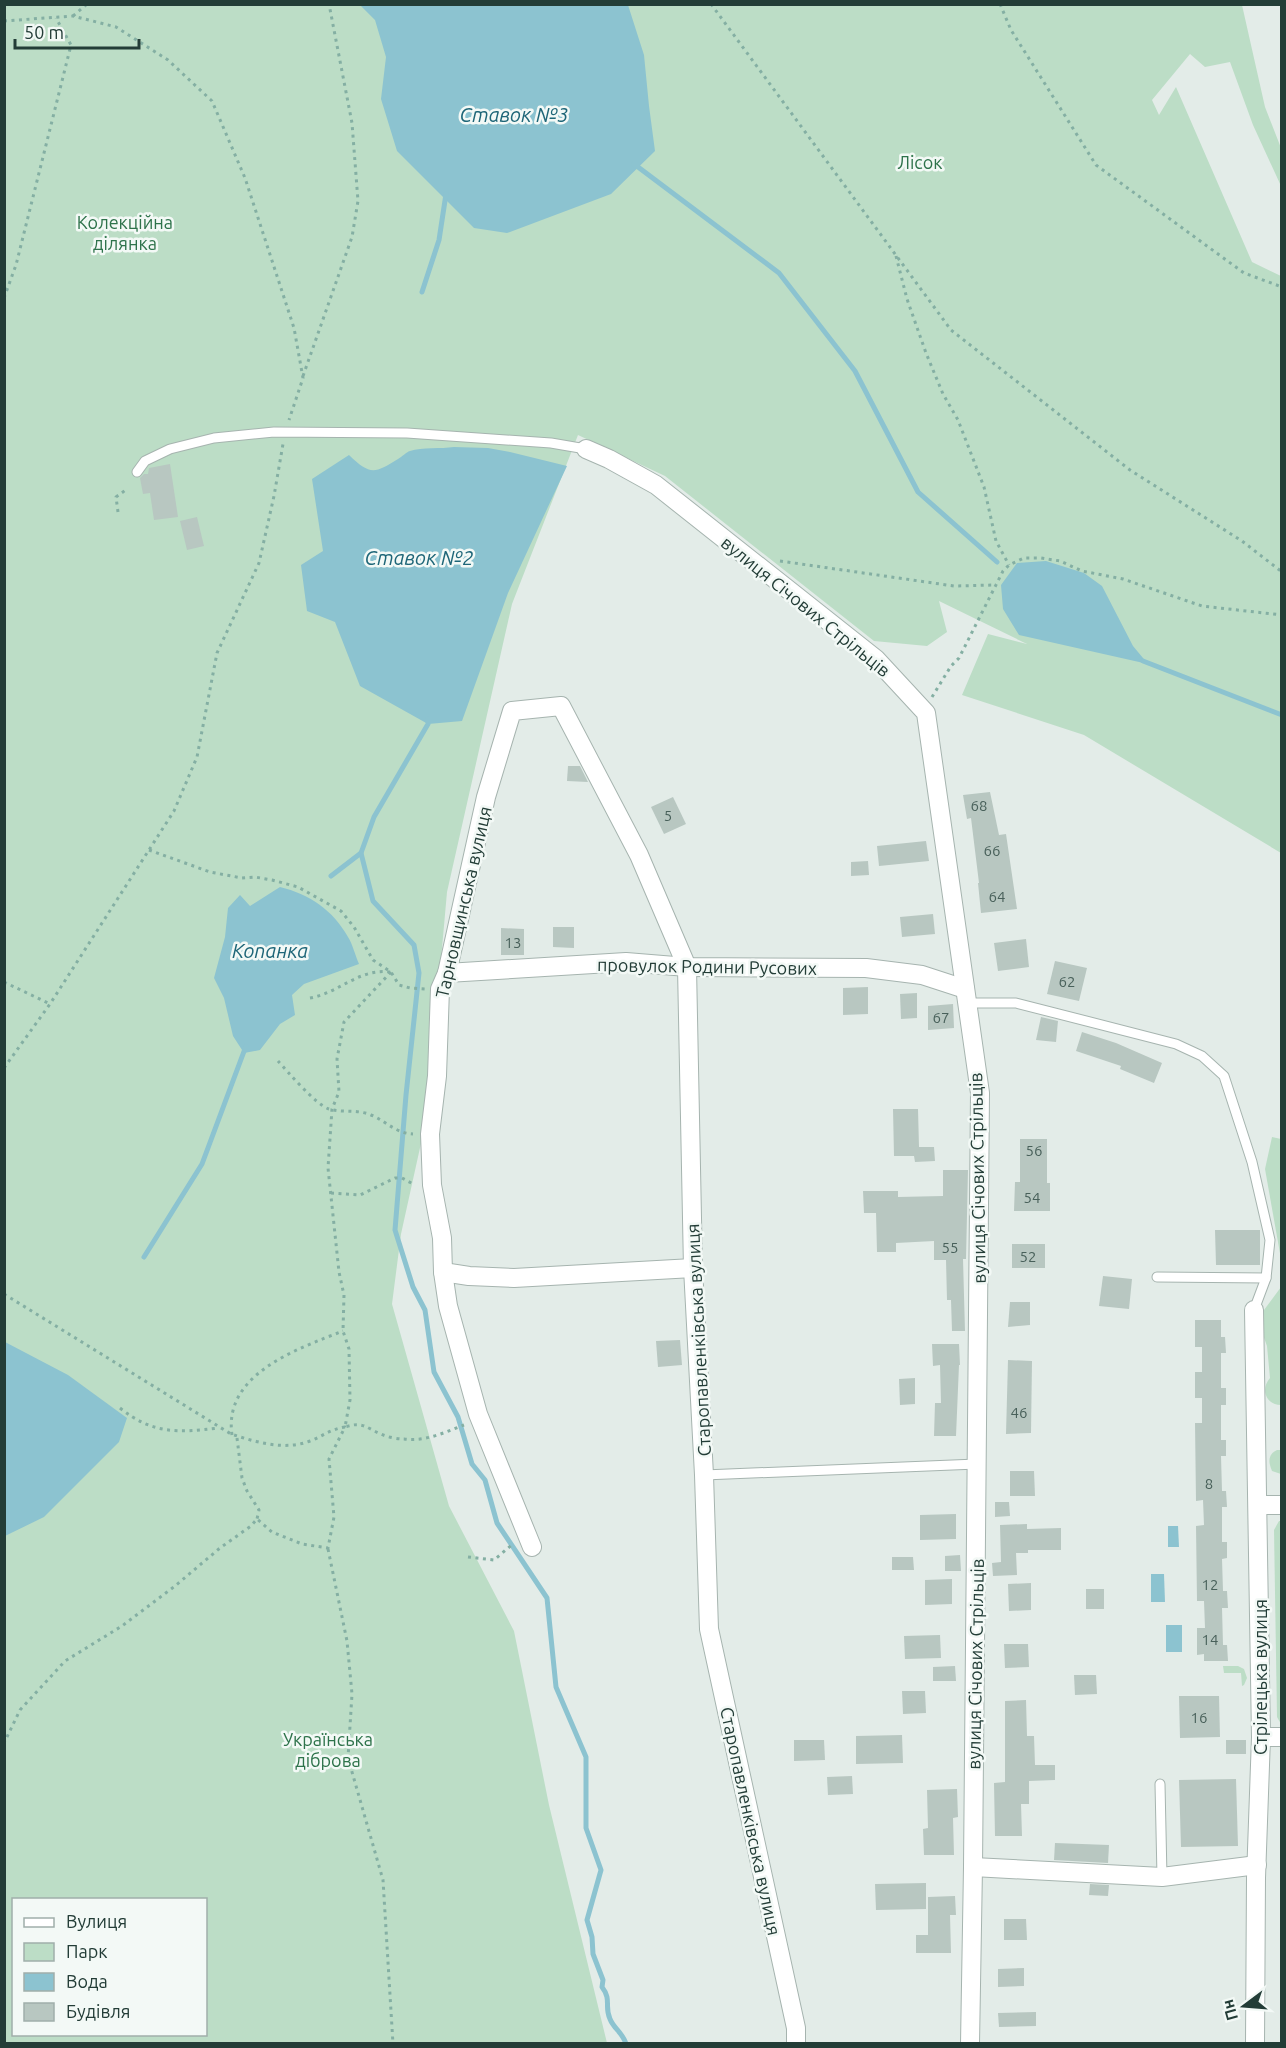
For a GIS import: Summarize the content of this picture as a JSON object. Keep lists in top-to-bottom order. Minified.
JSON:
{"streets":{"street":["вулиця Січових Стрільців","Тарновщинська вулиця","провулок Родини Русових","Старопавленківська вулиця","Стрілецька вулиця"]},"crossings":[["вулиця Січових Стрільців","провулок Родини Русових"],["Тарновщинська вулиця","провулок Родини Русових"],["Тарновщинська вулиця","Старопавленківська вулиця"],["провулок Родини Русових","Старопавленківська вулиця"]],"water":["Ставок №3","Ставок №2","Копанка"],"parks":["Лісок","Колекційна ділянка","Українська діброва"],"house_numbers":["68","5","66","64","13","62","67","56","54","55","52","46","8","12","14","16"],"legend":["Вулиця","Парк","Вода","Будівля"],"scale_bar":"50 m","north":"left"}
